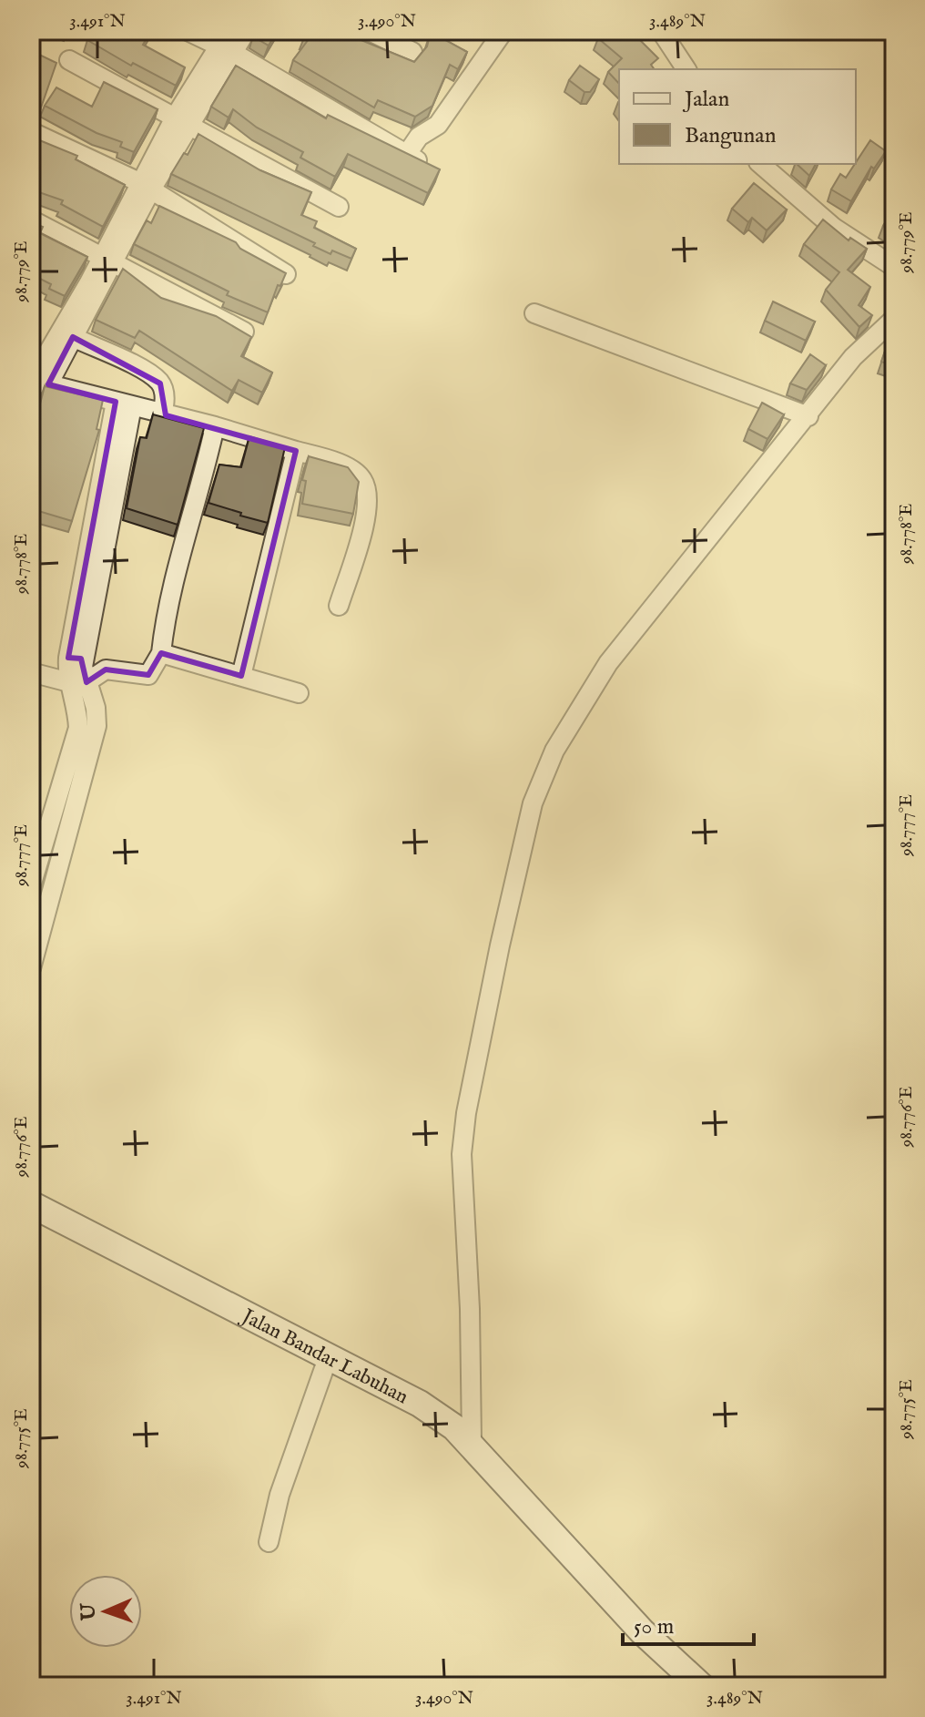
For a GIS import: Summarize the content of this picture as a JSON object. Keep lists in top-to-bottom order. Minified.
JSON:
{"streets":{"main road":["Jalan Bandar Labuhan"]},"legend":["Jalan","Bangunan"],"scale_bar":"50 m","north":"left","coordinates":["3.491°N","3.490°N","3.489°N","98.779°E","98.778°E","98.777°E","98.776°E","98.775°E"]}
